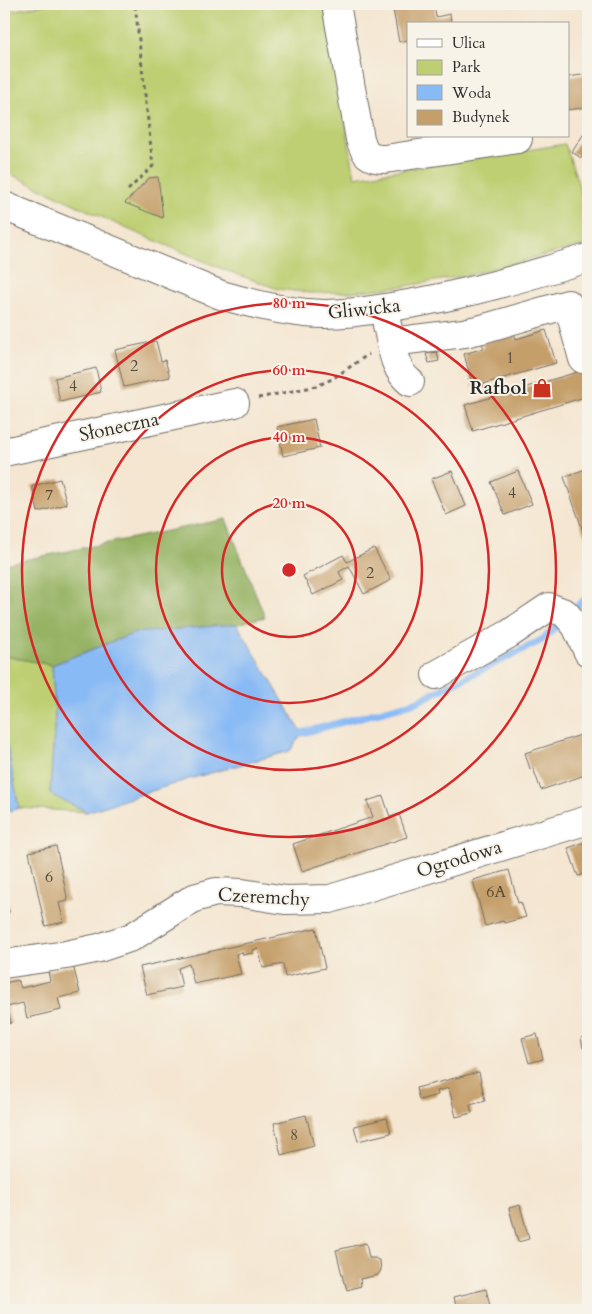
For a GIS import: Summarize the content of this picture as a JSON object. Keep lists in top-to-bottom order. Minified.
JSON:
{"streets":{"street":["Gliwicka","Słoneczna","Ogrodowa","Czeremchy"]},"crossings":[["Ogrodowa","Czeremchy"]],"places":{"shop":["Rafbol"]},"house_numbers":["1","2","4","4","7","2","6","6A","8"],"legend":["Ulica","Park","Woda","Budynek"],"rings":["80 m","60 m","40 m","20 m"]}
